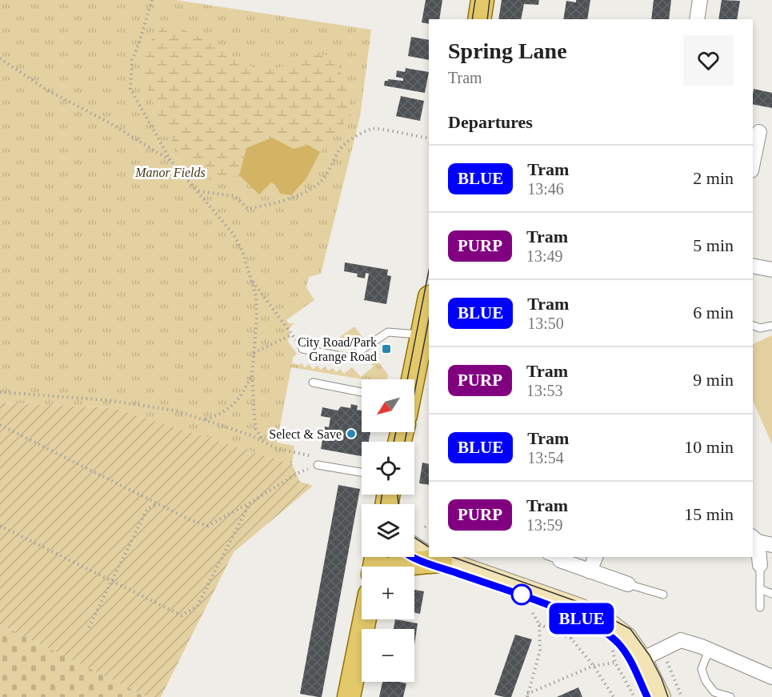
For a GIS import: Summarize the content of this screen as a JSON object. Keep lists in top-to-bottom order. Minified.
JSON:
{"parks":["Manor Fields"],"places":{"transit":["City Road/Park Grange Road"],"other":["Select & Save"]},"lines":["tram line BLUE"],"north":"bottom left","page":{"on_map":"BLUE","heading":[["Spring Lane","Tram"],"Departures"],"list":[{"mark":"BLUE","name":"Tram","note":"13:46","value":"2 min"},{"mark":"PURP","name":"Tram","note":"13:49","value":"5 min"},{"mark":"BLUE","name":"Tram","note":"13:50","value":"6 min"},{"mark":"PURP","name":"Tram","note":"13:53","value":"9 min"},{"mark":"BLUE","name":"Tram","note":"13:54","value":"10 min"},{"mark":"PURP","name":"Tram","note":"13:59","value":"15 min"}],"map_buttons":["+","−"]}}
